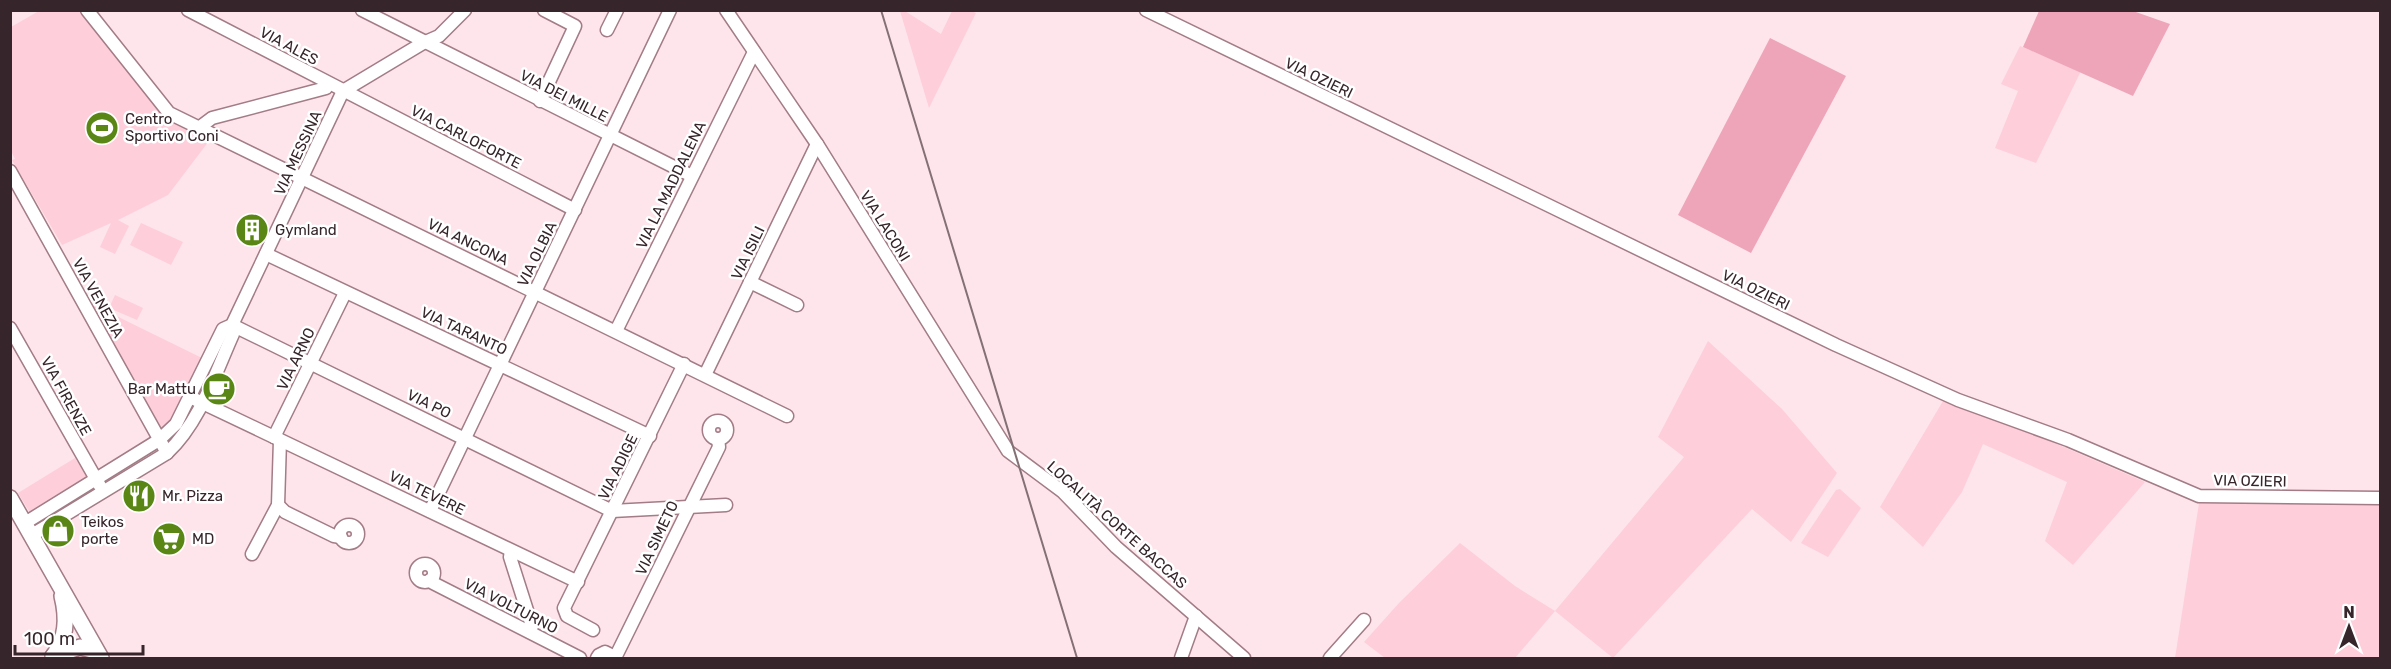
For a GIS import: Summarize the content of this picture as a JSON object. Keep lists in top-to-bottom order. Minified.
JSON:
{"streets":{"street":["VIA ALES","VIA OZIERI","VIA DEI MILLE","VIA CARLOFORTE","VIA MESSINA","VIA LA MADDALENA","VIA LACONI","VIA ANCONA","VIA ISILI","VIA OLBIA","VIA VENEZIA","VIA TARANTO","VIA ARNO","VIA FIRENZE","VIA PO","VIA ADIGE","VIA TEVERE","LOCALITÀ CORTE BACCAS","VIA SIMETO","VIA VOLTURNO"]},"crossings":[["VIA ALES","VIA CARLOFORTE"],["VIA ALES","VIA MESSINA"],["VIA DEI MILLE","VIA LA MADDALENA"],["VIA DEI MILLE","VIA OLBIA"],["VIA CARLOFORTE","VIA MESSINA"],["VIA CARLOFORTE","VIA OLBIA"],["VIA MESSINA","VIA ANCONA"],["VIA MESSINA","VIA VENEZIA"],["VIA MESSINA","VIA TARANTO"],["VIA MESSINA","VIA FIRENZE"],["VIA MESSINA","VIA PO"],["VIA MESSINA","VIA TEVERE"],["VIA LA MADDALENA","VIA LACONI"],["VIA LA MADDALENA","VIA ANCONA"],["VIA LACONI","VIA ISILI"],["VIA LACONI","LOCALITÀ CORTE BACCAS"],["VIA ANCONA","VIA ISILI"],["VIA ANCONA","VIA OLBIA"],["VIA ANCONA","VIA ADIGE"],["VIA OLBIA","VIA TARANTO"],["VIA OLBIA","VIA PO"],["VIA OLBIA","VIA TEVERE"],["VIA TARANTO","VIA ARNO"],["VIA TARANTO","VIA ADIGE"],["VIA ARNO","VIA PO"],["VIA ARNO","VIA TEVERE"],["VIA PO","VIA ADIGE"],["VIA ADIGE","VIA TEVERE"]],"places":{"sports":["Centro Sportivo Coni"],"building":["Gymland"],"cafe":["Bar Mattu"],"restaurant":["Mr. Pizza"],"shop":["Teikos porte"],"supermarket":["MD"]},"scale_bar":"100 m","north":"top"}
